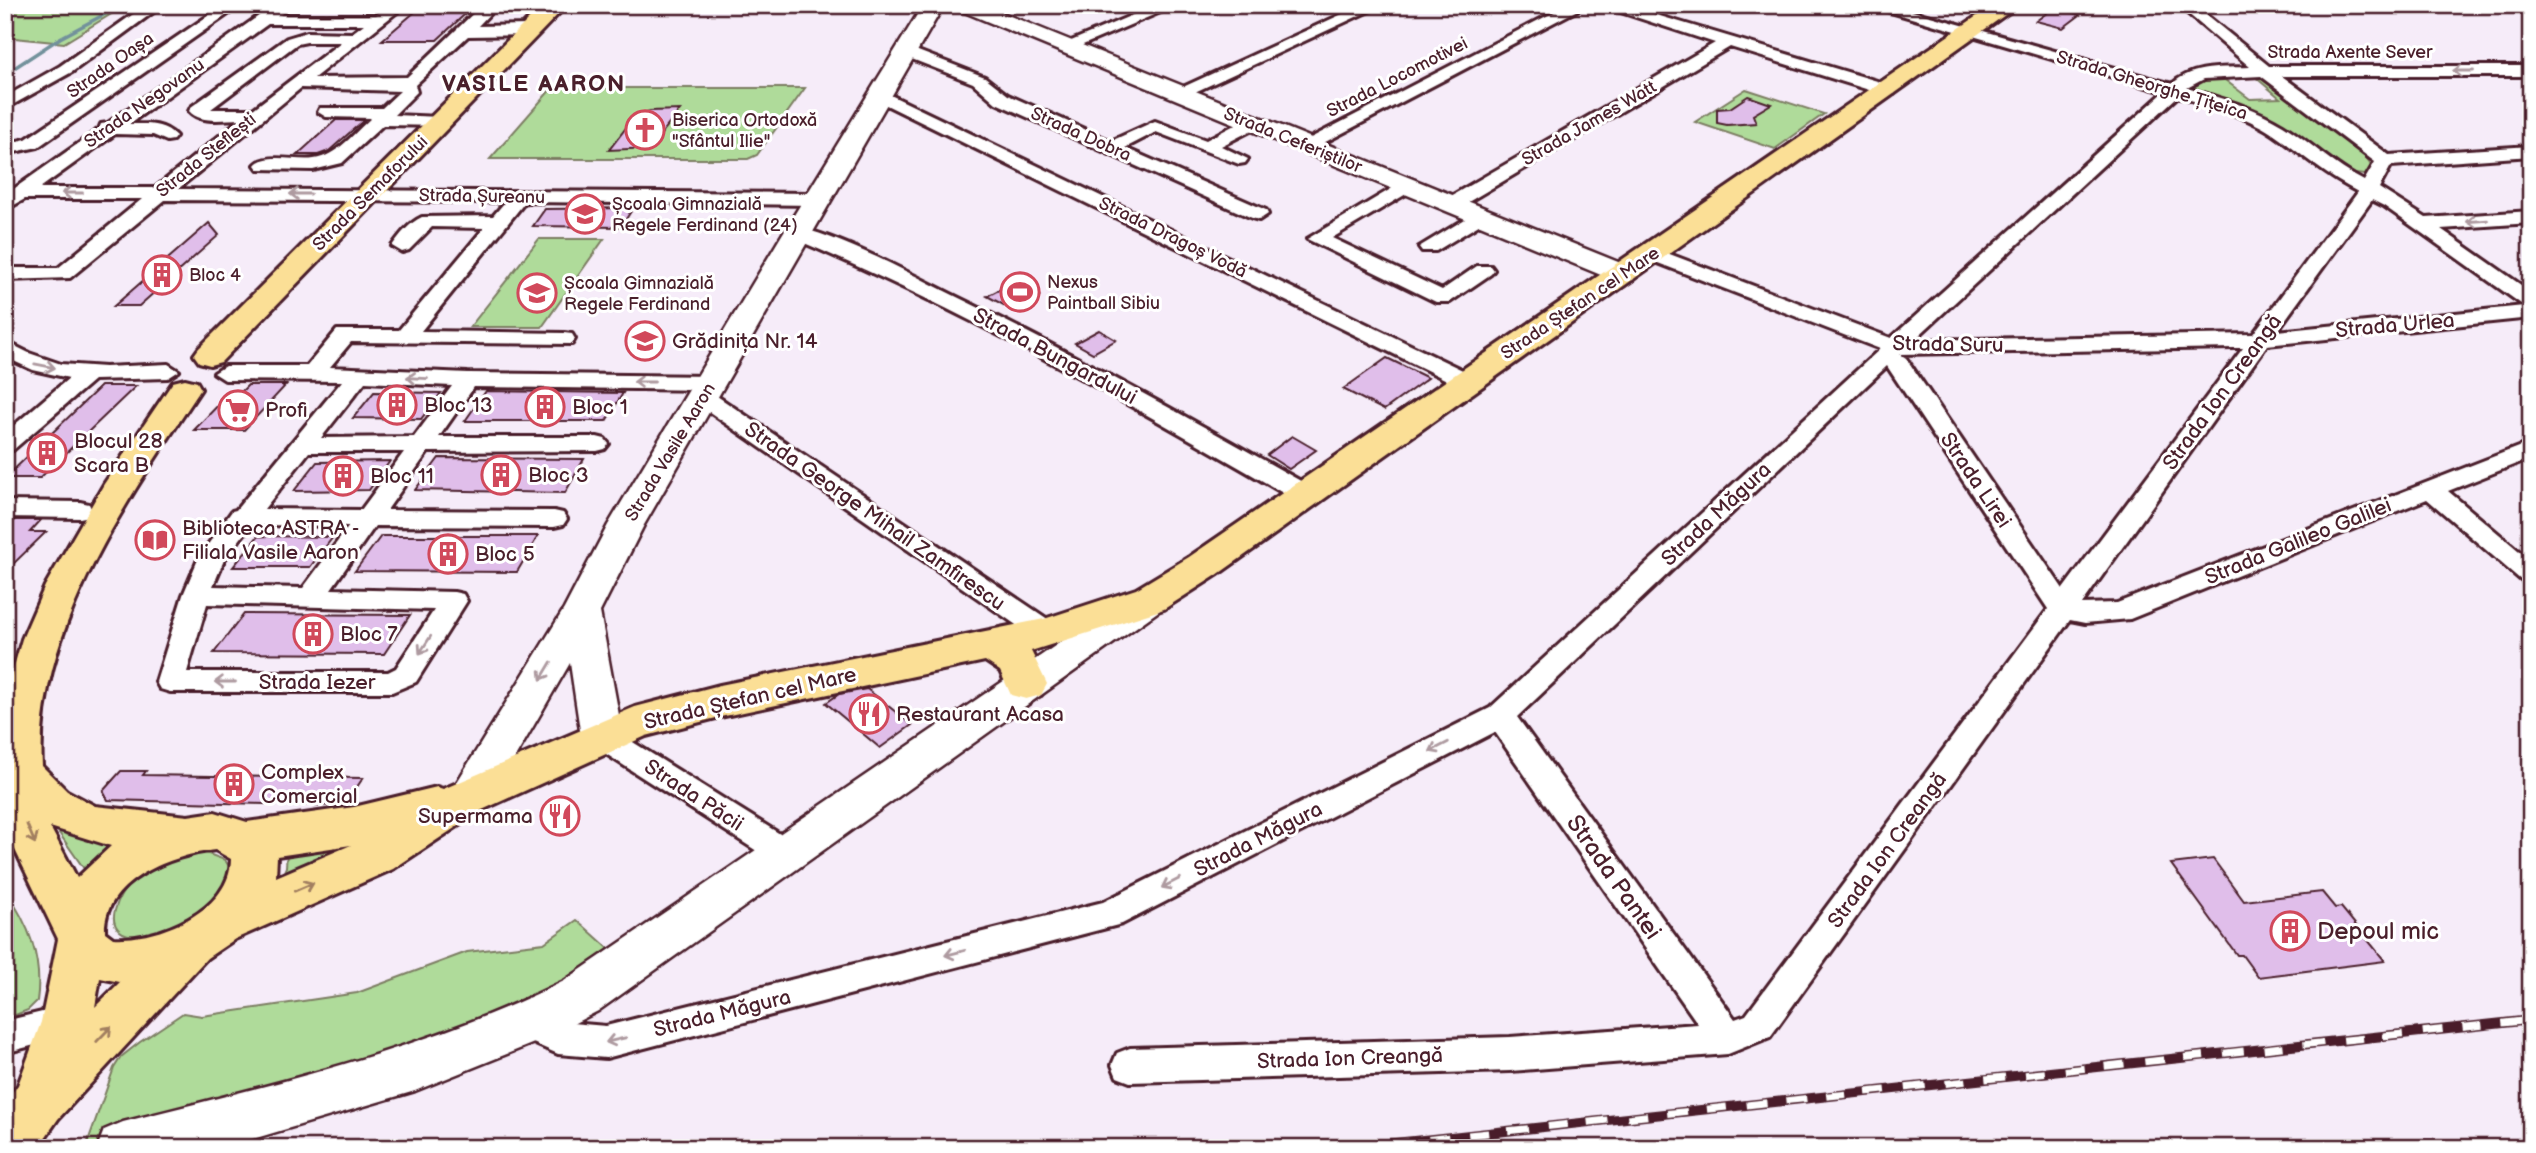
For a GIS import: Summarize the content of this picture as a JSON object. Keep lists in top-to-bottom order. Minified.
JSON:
{"streets":{"main road":["Strada Semaforului","Strada Ștefan cel Mare"],"street":["Strada Axente Sever","Strada Oașa","Strada Locomotivei","Strada Gheorghe Țițeica","Strada Negovanu","Strada James Watt","Strada Dobra","Strada Ceferiștilor","Strada Steflești","Strada Șureanu","Strada Dragoș Vodă","Strada Urlea","Strada Suru","Strada Bungardului","Strada Ion Creangă","Strada Vasile Aaron","Strada Lirei","Strada Măgura","Strada George Mihail Zamfirescu","Strada Galileo Galilei","Strada Iezer","Strada Păcii","Strada Pantei"]},"crossings":[["Strada Axente Sever","Strada Gheorghe Țițeica"],["Strada Axente Sever","Strada Măgura"],["Strada Locomotivei","Strada Ceferiștilor"],["Strada Gheorghe Țițeica","Strada Ștefan cel Mare"],["Strada Gheorghe Țițeica","Strada Ion Creangă"],["Strada Gheorghe Țițeica","Strada Măgura"],["Strada Negovanu","Strada Șureanu"],["Strada James Watt","Strada Ceferiștilor"],["Strada Dobra","Strada Vasile Aaron"],["Strada Ceferiștilor","Strada Ștefan cel Mare"],["Strada Steflești","Strada Șureanu"],["Strada Semaforului","Strada Șureanu"],["Strada Șureanu","Strada Vasile Aaron"],["Strada Dragoș Vodă","Strada Ștefan cel Mare"],["Strada Dragoș Vodă","Strada Vasile Aaron"],["Strada Ștefan cel Mare","Strada Suru"],["Strada Ștefan cel Mare","Strada Bungardului"],["Strada Ștefan cel Mare","Strada Vasile Aaron"],["Strada Ștefan cel Mare","Strada Măgura"],["Strada Ștefan cel Mare","Strada George Mihail Zamfirescu"],["Strada Ștefan cel Mare","Strada Păcii"],["Strada Urlea","Strada Suru"],["Strada Urlea","Strada Ion Creangă"],["Strada Suru","Strada Ion Creangă"],["Strada Suru","Strada Lirei"],["Strada Suru","Strada Măgura"],["Strada Bungardului","Strada Vasile Aaron"],["Strada Ion Creangă","Strada Lirei"],["Strada Ion Creangă","Strada Galileo Galilei"],["Strada Ion Creangă","Strada Pantei"],["Strada Vasile Aaron","Strada George Mihail Zamfirescu"],["Strada Lirei","Strada Măgura"],["Strada Lirei","Strada Galileo Galilei"],["Strada Măgura","Strada Pantei"]],"one_way":["Strada Măgura"],"districts":["VASILE AARON"],"places":{"church":["Biserica Ortodoxă \"Sfântul Ilie\""],"school or university":["Școala Gimnazială Regele Ferdinand (24)","Școala Gimnazială Regele Ferdinand","Grădinița Nr. 14"],"building":["Bloc 4","Bloc 13","Bloc 1","Blocul 28 Scara B","Bloc 3","Bloc 11","Bloc 5","Bloc 7","Complex Comercial","Depoul mic"],"sports":["Nexus Paintball Sibiu"],"supermarket":["Profi"],"library":["Biblioteca ASTRA - Filiala Vasile Aaron"],"restaurant":["Restaurant Acasa","Supermama"]}}
